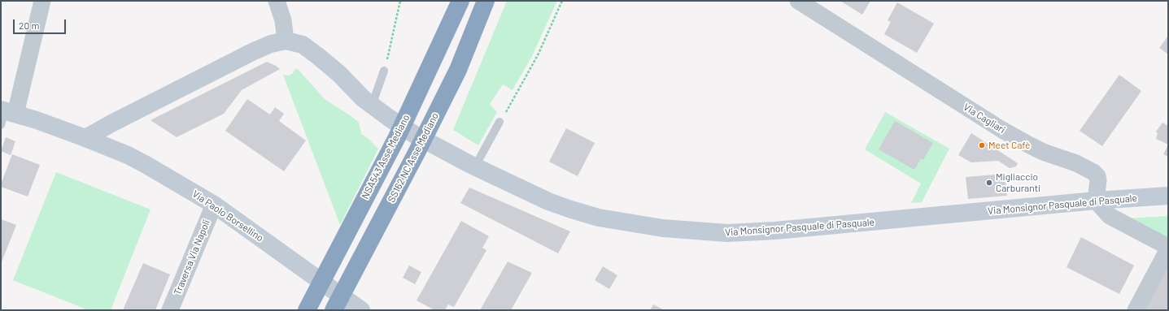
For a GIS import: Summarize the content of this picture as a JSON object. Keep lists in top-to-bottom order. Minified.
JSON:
{"streets":{"highway":["NSA543 Asse Mediano","SS162 NC Asse Mediano"],"main road":["Via Monsignor Pasquale di Pasquale","Via Paolo Borsellino"],"street":["Via Cagliari","Traversa Via Napoli"]},"crossings":[["Via Cagliari","Via Monsignor Pasquale di Pasquale"],["Via Paolo Borsellino","Traversa Via Napoli"]],"places":["Meet Cafè","Migliaccio Carburanti"],"scale_bar":"20 m"}
